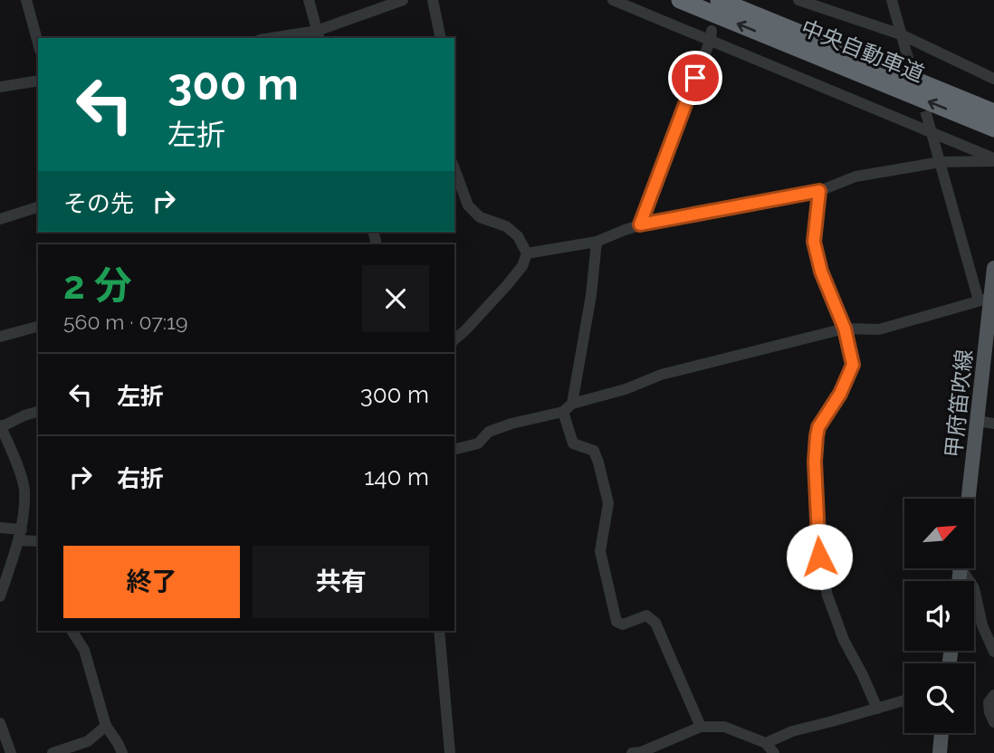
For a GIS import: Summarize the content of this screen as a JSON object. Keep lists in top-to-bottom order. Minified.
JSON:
{"streets":{"highway":["中央自動車道"],"main road":["甲府笛吹線"]},"north":"top right","page":{"turn":["300 m","左折"],"then":"その先","heading":["2 分","560 m · 07:19"],"list":[{"name":"左折","value":"300 m"},{"name":"右折","value":"140 m"}],"buttons":["終了","共有"]}}
